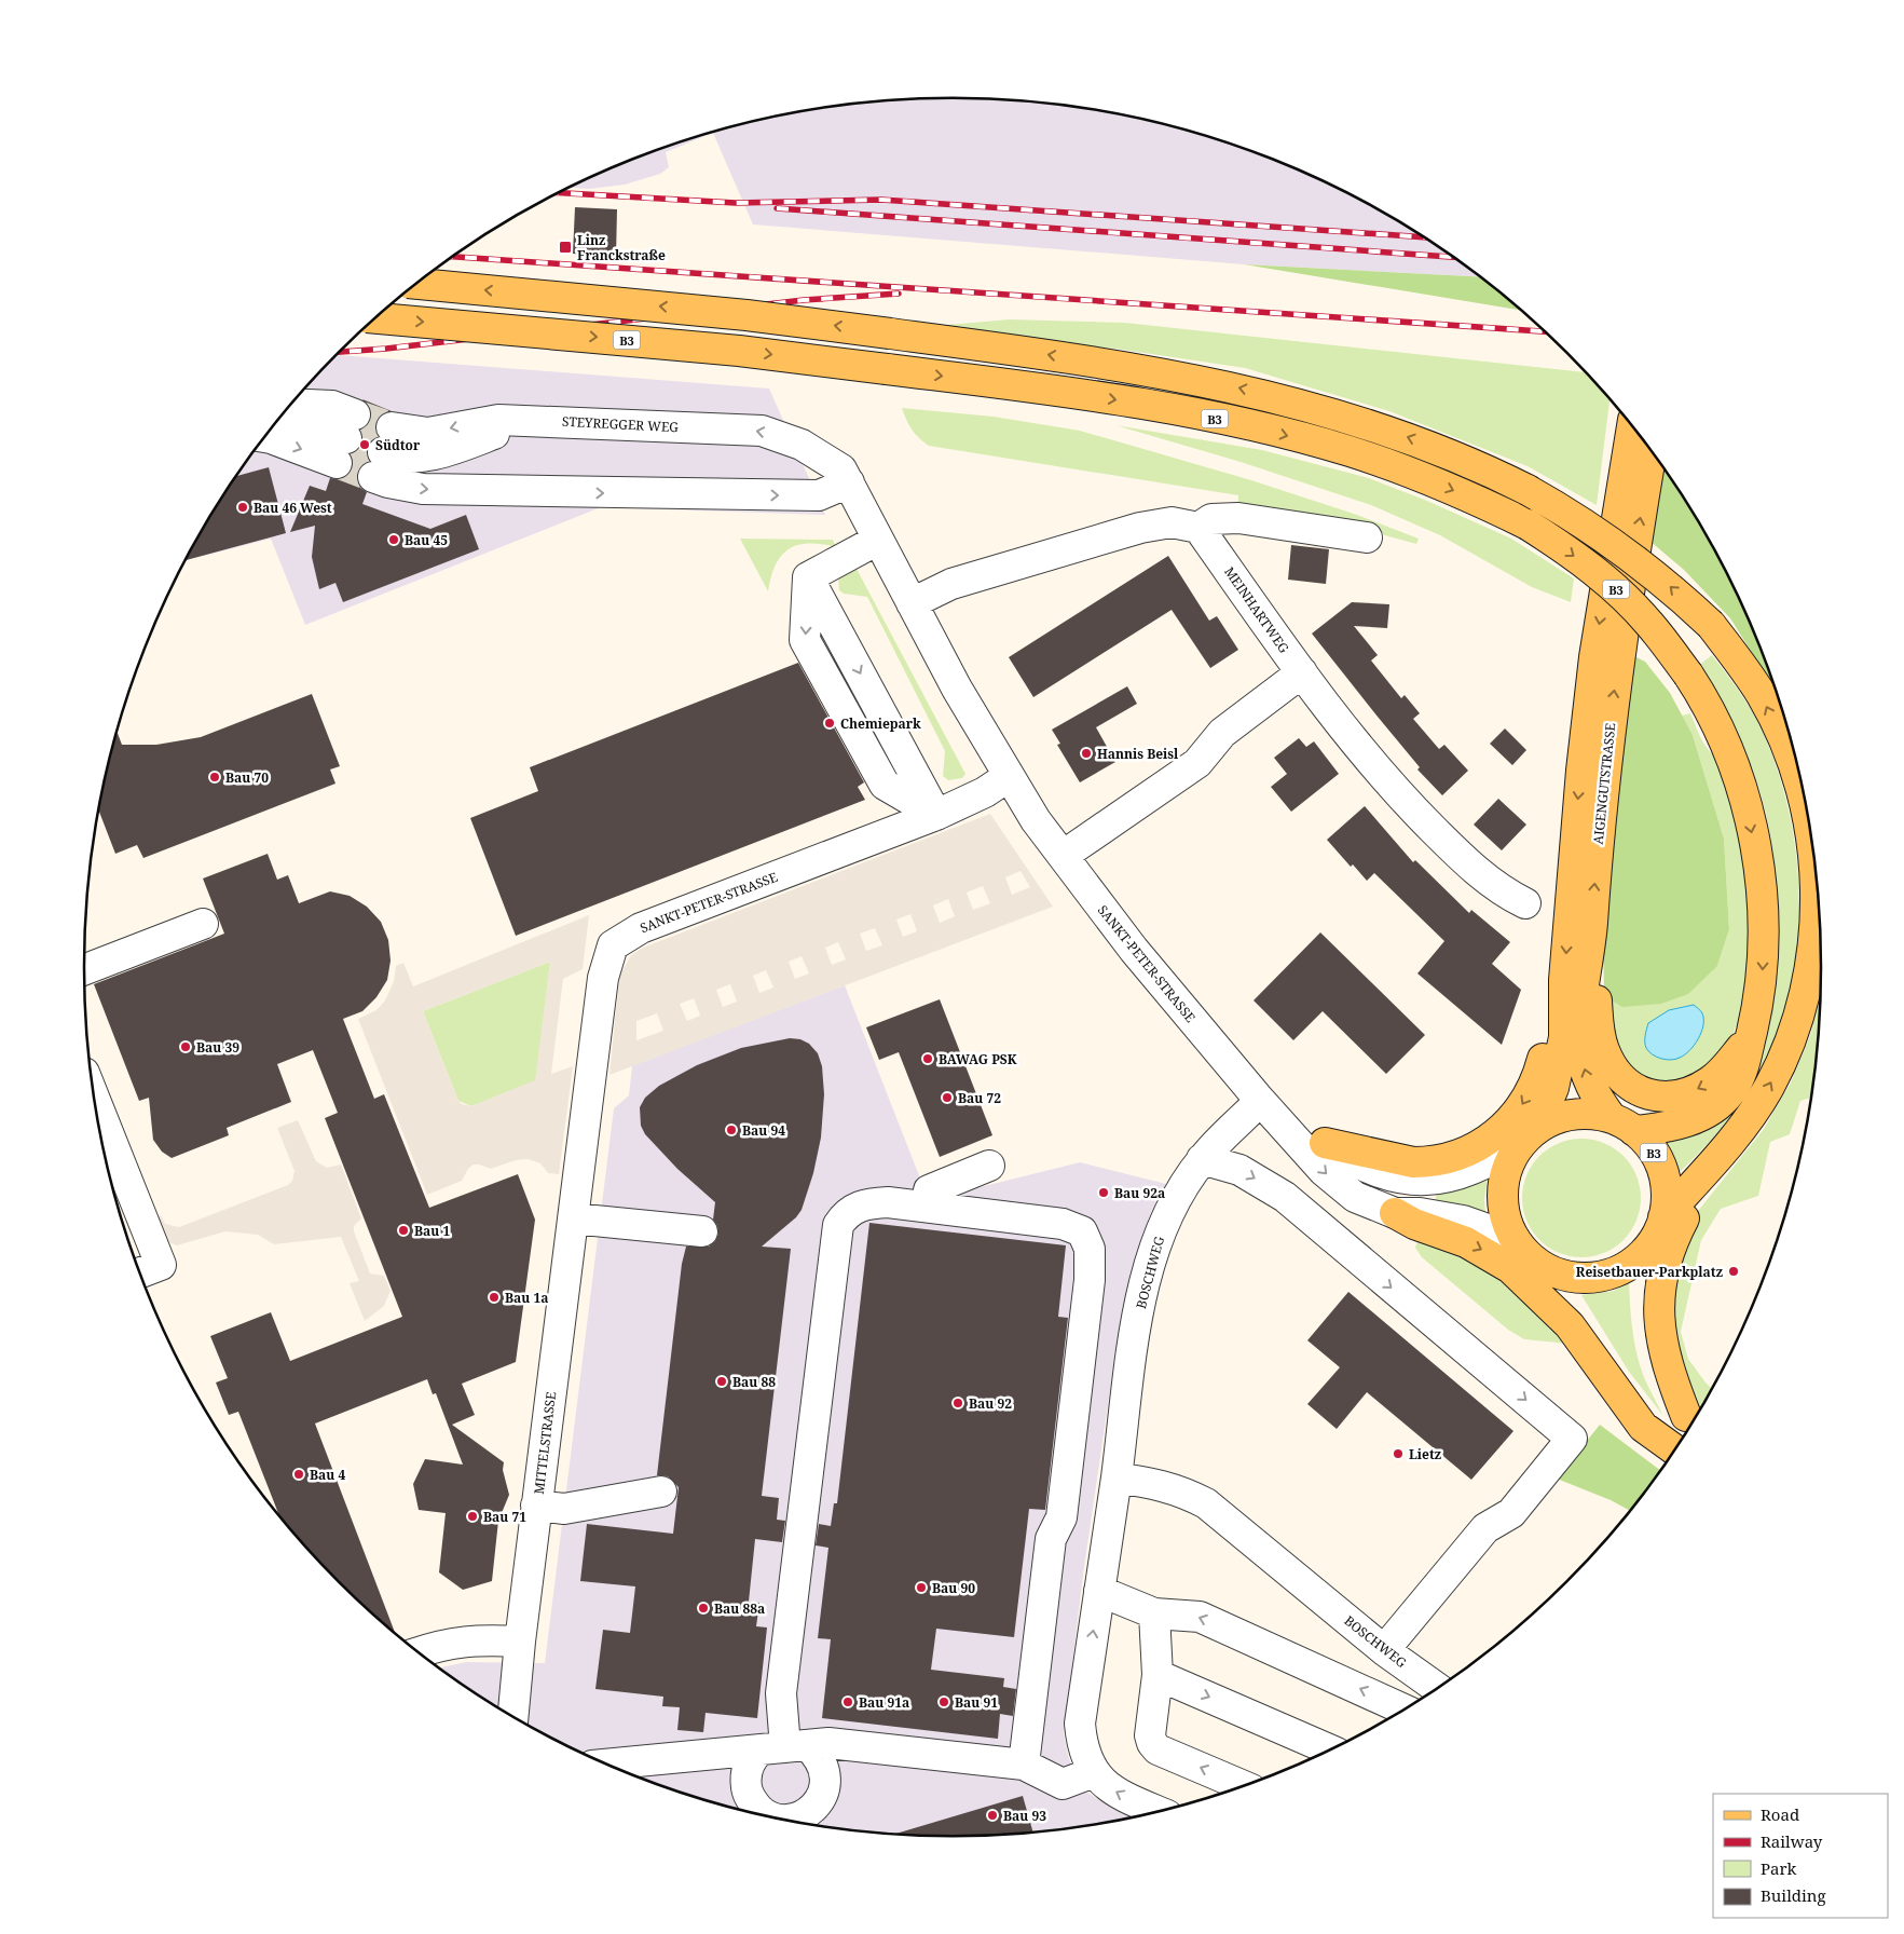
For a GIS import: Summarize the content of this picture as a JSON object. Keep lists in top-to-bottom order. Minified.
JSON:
{"streets":{"main road":["B3","AIGENGUTSTRASSE"],"street":["STEYREGGER WEG","MEINHARTWEG","SANKT-PETER-STRASSE","BOSCHWEG","MITTELSTRASSE"]},"crossings":[["B3","AIGENGUTSTRASSE"],["B3","SANKT-PETER-STRASSE"],["STEYREGGER WEG","SANKT-PETER-STRASSE"],["AIGENGUTSTRASSE","SANKT-PETER-STRASSE"],["SANKT-PETER-STRASSE","BOSCHWEG"],["SANKT-PETER-STRASSE","MITTELSTRASSE"]],"places":{"transit":["Linz Franckstraße"],"other":["Südtor","Bau 46 West","Bau 45","Chemiepark","Hannis Beisl","Bau 70","Bau 39","BAWAG PSK","Bau 72","Bau 94","Bau 92a","Bau 1","Reisetbauer-Parkplatz","Bau 1a","Bau 88","Bau 92","Lietz","Bau 4","Bau 71","Bau 90","Bau 88a","Bau 91a","Bau 91","Bau 93"]},"legend":["Road","Railway","Park","Building"]}
